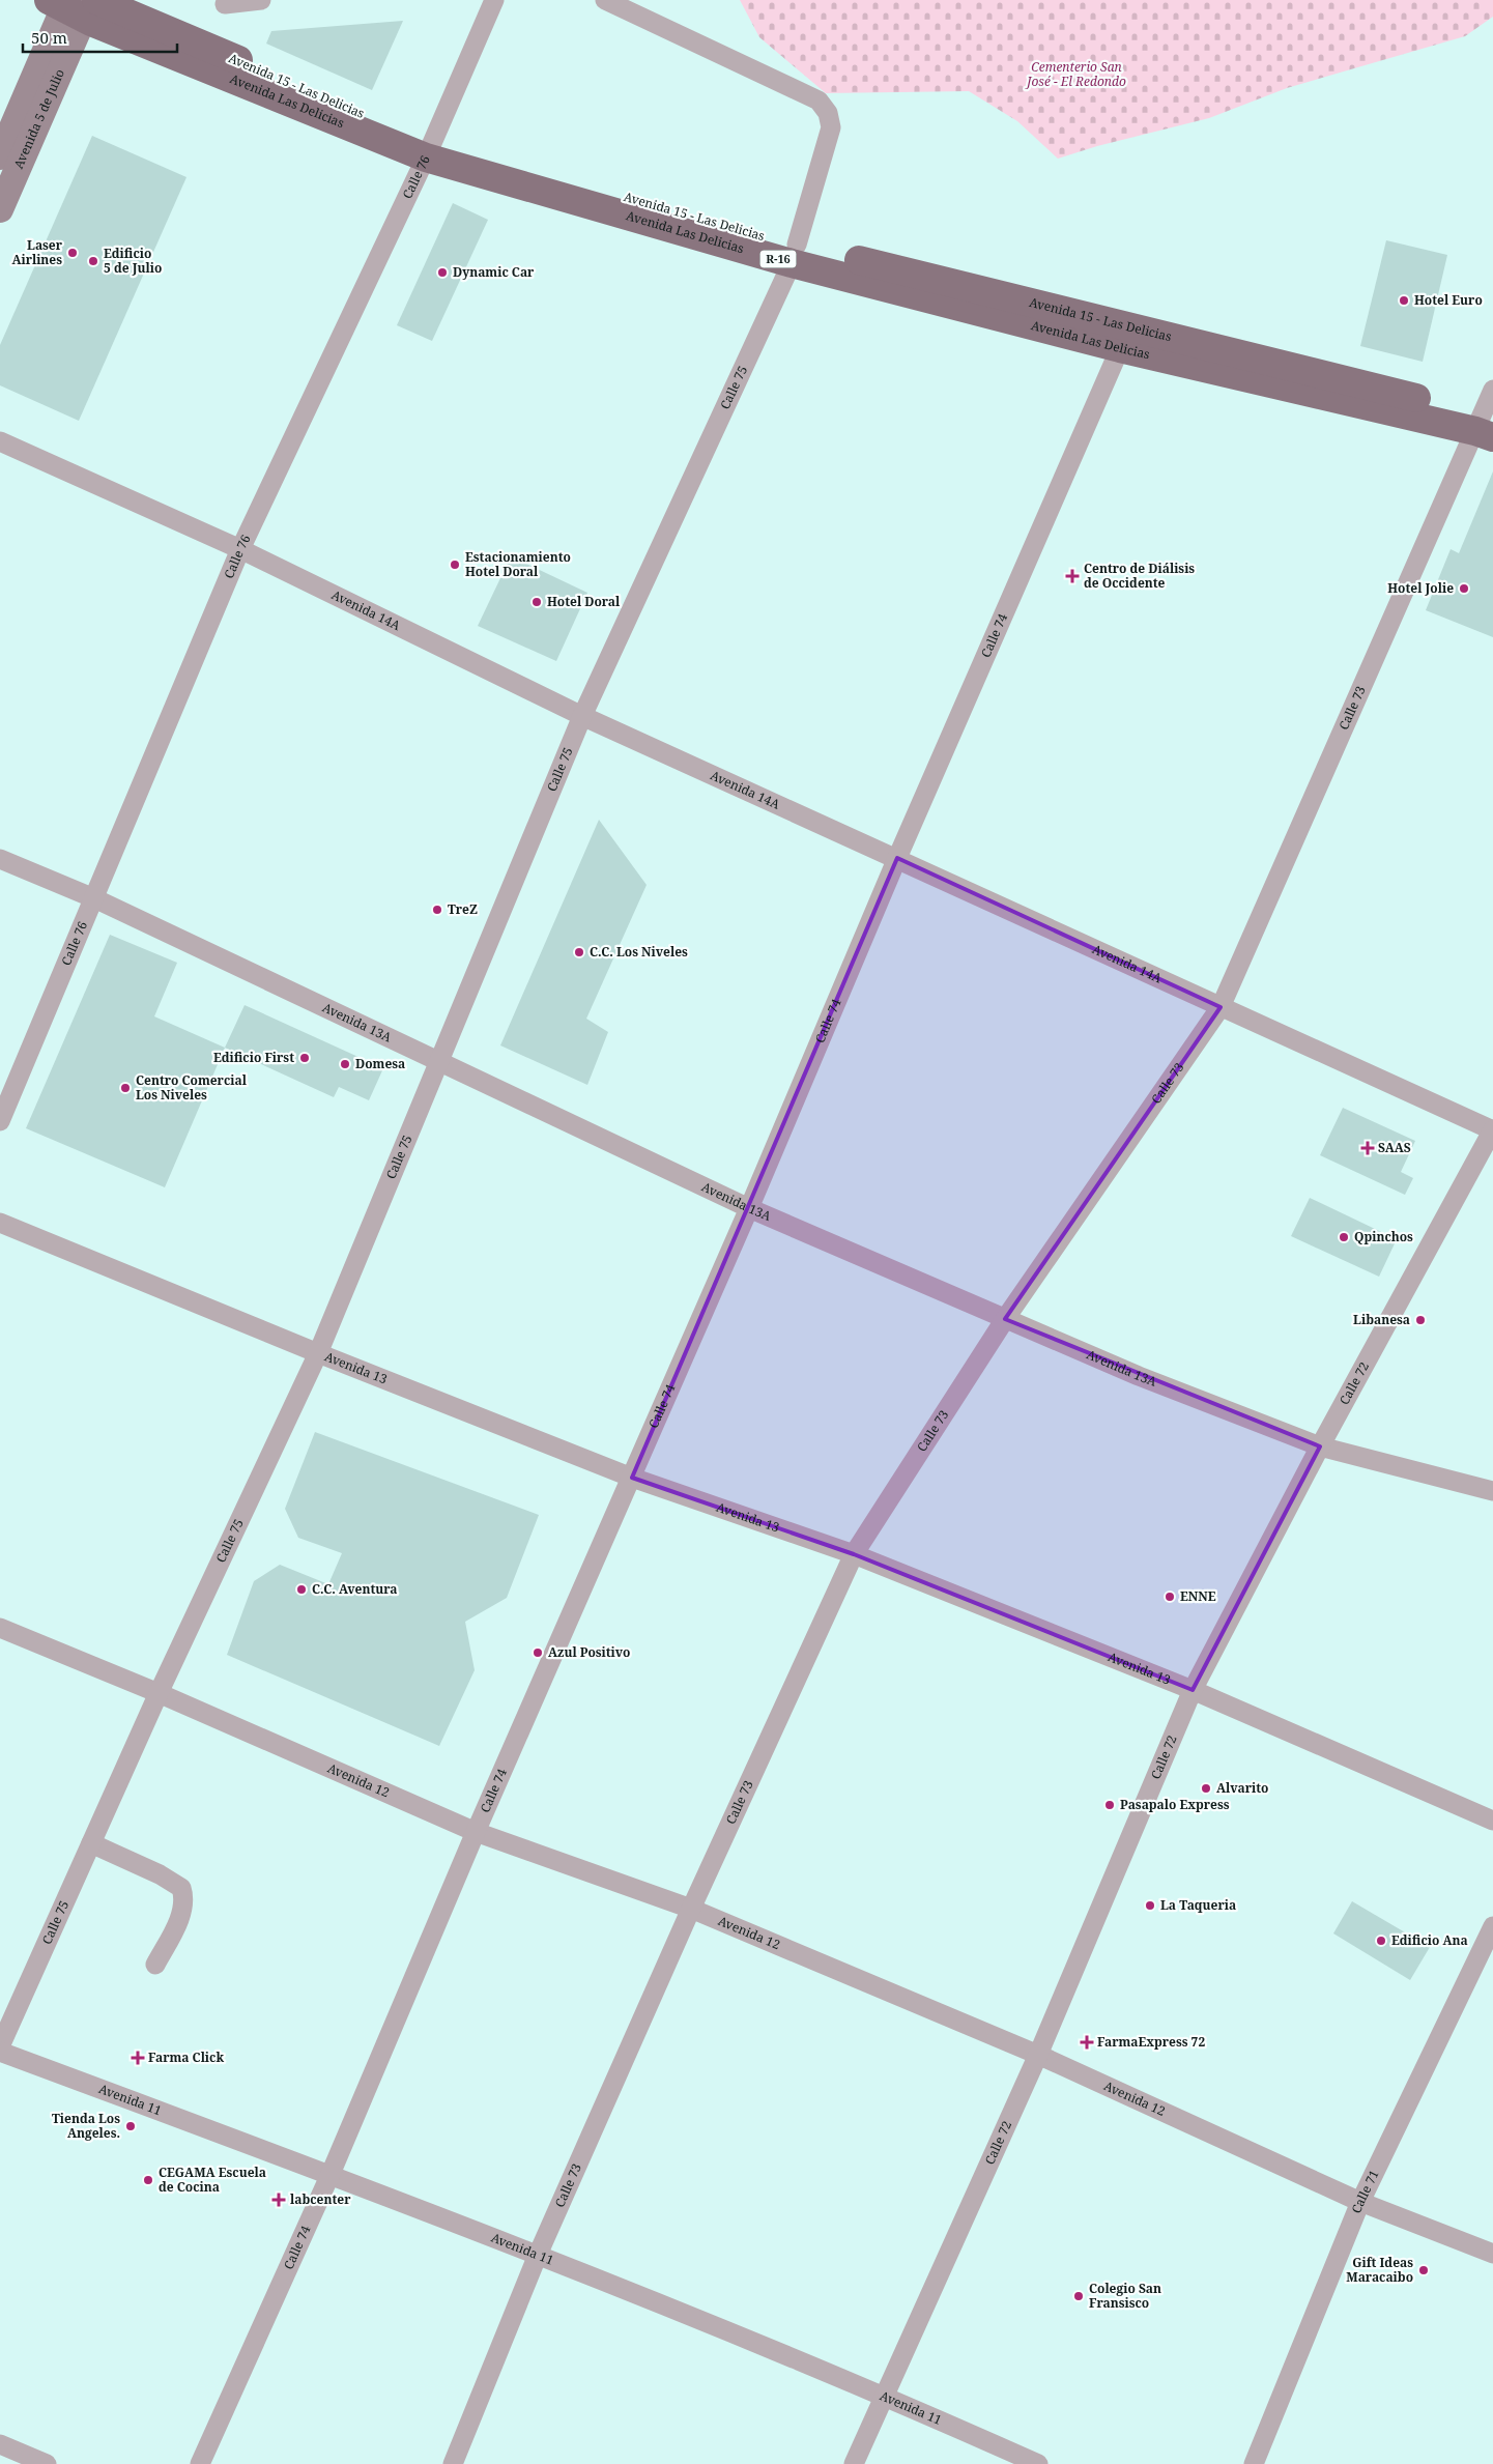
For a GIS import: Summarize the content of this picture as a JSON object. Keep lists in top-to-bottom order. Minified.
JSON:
{"streets":{"main road":["Avenida 15 - Las Delicias","Avenida Las Delicias","Avenida 5 de Julio","R-16"],"street":["Calle 76","Calle 75","Avenida 14A","Calle 74","Calle 73","Avenida 13A","Avenida 13","Calle 72","Avenida 12","Avenida 11","Calle 71"]},"crossings":[["Avenida 15 - Las Delicias","Avenida Las Delicias"],["Avenida 15 - Las Delicias","Calle 75"],["Avenida 15 - Las Delicias","Calle 73"],["Avenida Las Delicias","Avenida 5 de Julio"],["Avenida Las Delicias","Calle 76"],["Avenida Las Delicias","Calle 75"],["Avenida Las Delicias","Calle 74"],["Avenida Las Delicias","Calle 73"],["Calle 76","Avenida 14A"],["Calle 76","Avenida 13A"],["Calle 75","Avenida 14A"],["Calle 75","Avenida 13A"],["Calle 75","Avenida 13"],["Calle 75","Avenida 12"],["Avenida 14A","Calle 74"],["Avenida 14A","Calle 73"],["Avenida 14A","Calle 72"],["Calle 74","Avenida 13A"],["Calle 74","Avenida 13"],["Calle 74","Avenida 12"],["Calle 74","Avenida 11"],["Calle 73","Avenida 13A"],["Calle 73","Avenida 13"],["Calle 73","Avenida 12"],["Calle 73","Avenida 11"],["Avenida 13A","Calle 72"],["Avenida 13","Calle 72"],["Calle 72","Avenida 12"],["Calle 72","Avenida 11"],["Avenida 12","Calle 71"]],"parks":["Cementerio San José - El Redondo"],"places":{"other":["Laser Airlines","Edificio 5 de Julio","Dynamic Car","Hotel Euro","Estacionamiento Hotel Doral","Hotel Jolie","Hotel Doral","TreZ","C.C. Los Niveles","Edificio First","Domesa","Centro Comercial Los Niveles","Qpinchos","Libanesa","C.C. Aventura","ENNE","Azul Positivo","Alvarito","Pasapalo Express","La Taqueria","Edificio Ana","Tienda Los Angeles.","CEGAMA Escuela de Cocina","Gift Ideas Maracaibo","Colegio San Fransisco"],"health":["Centro de Diálisis de Occidente","SAAS","FarmaExpress 72","Farma Click","labcenter"]},"scale_bar":"50 m"}
